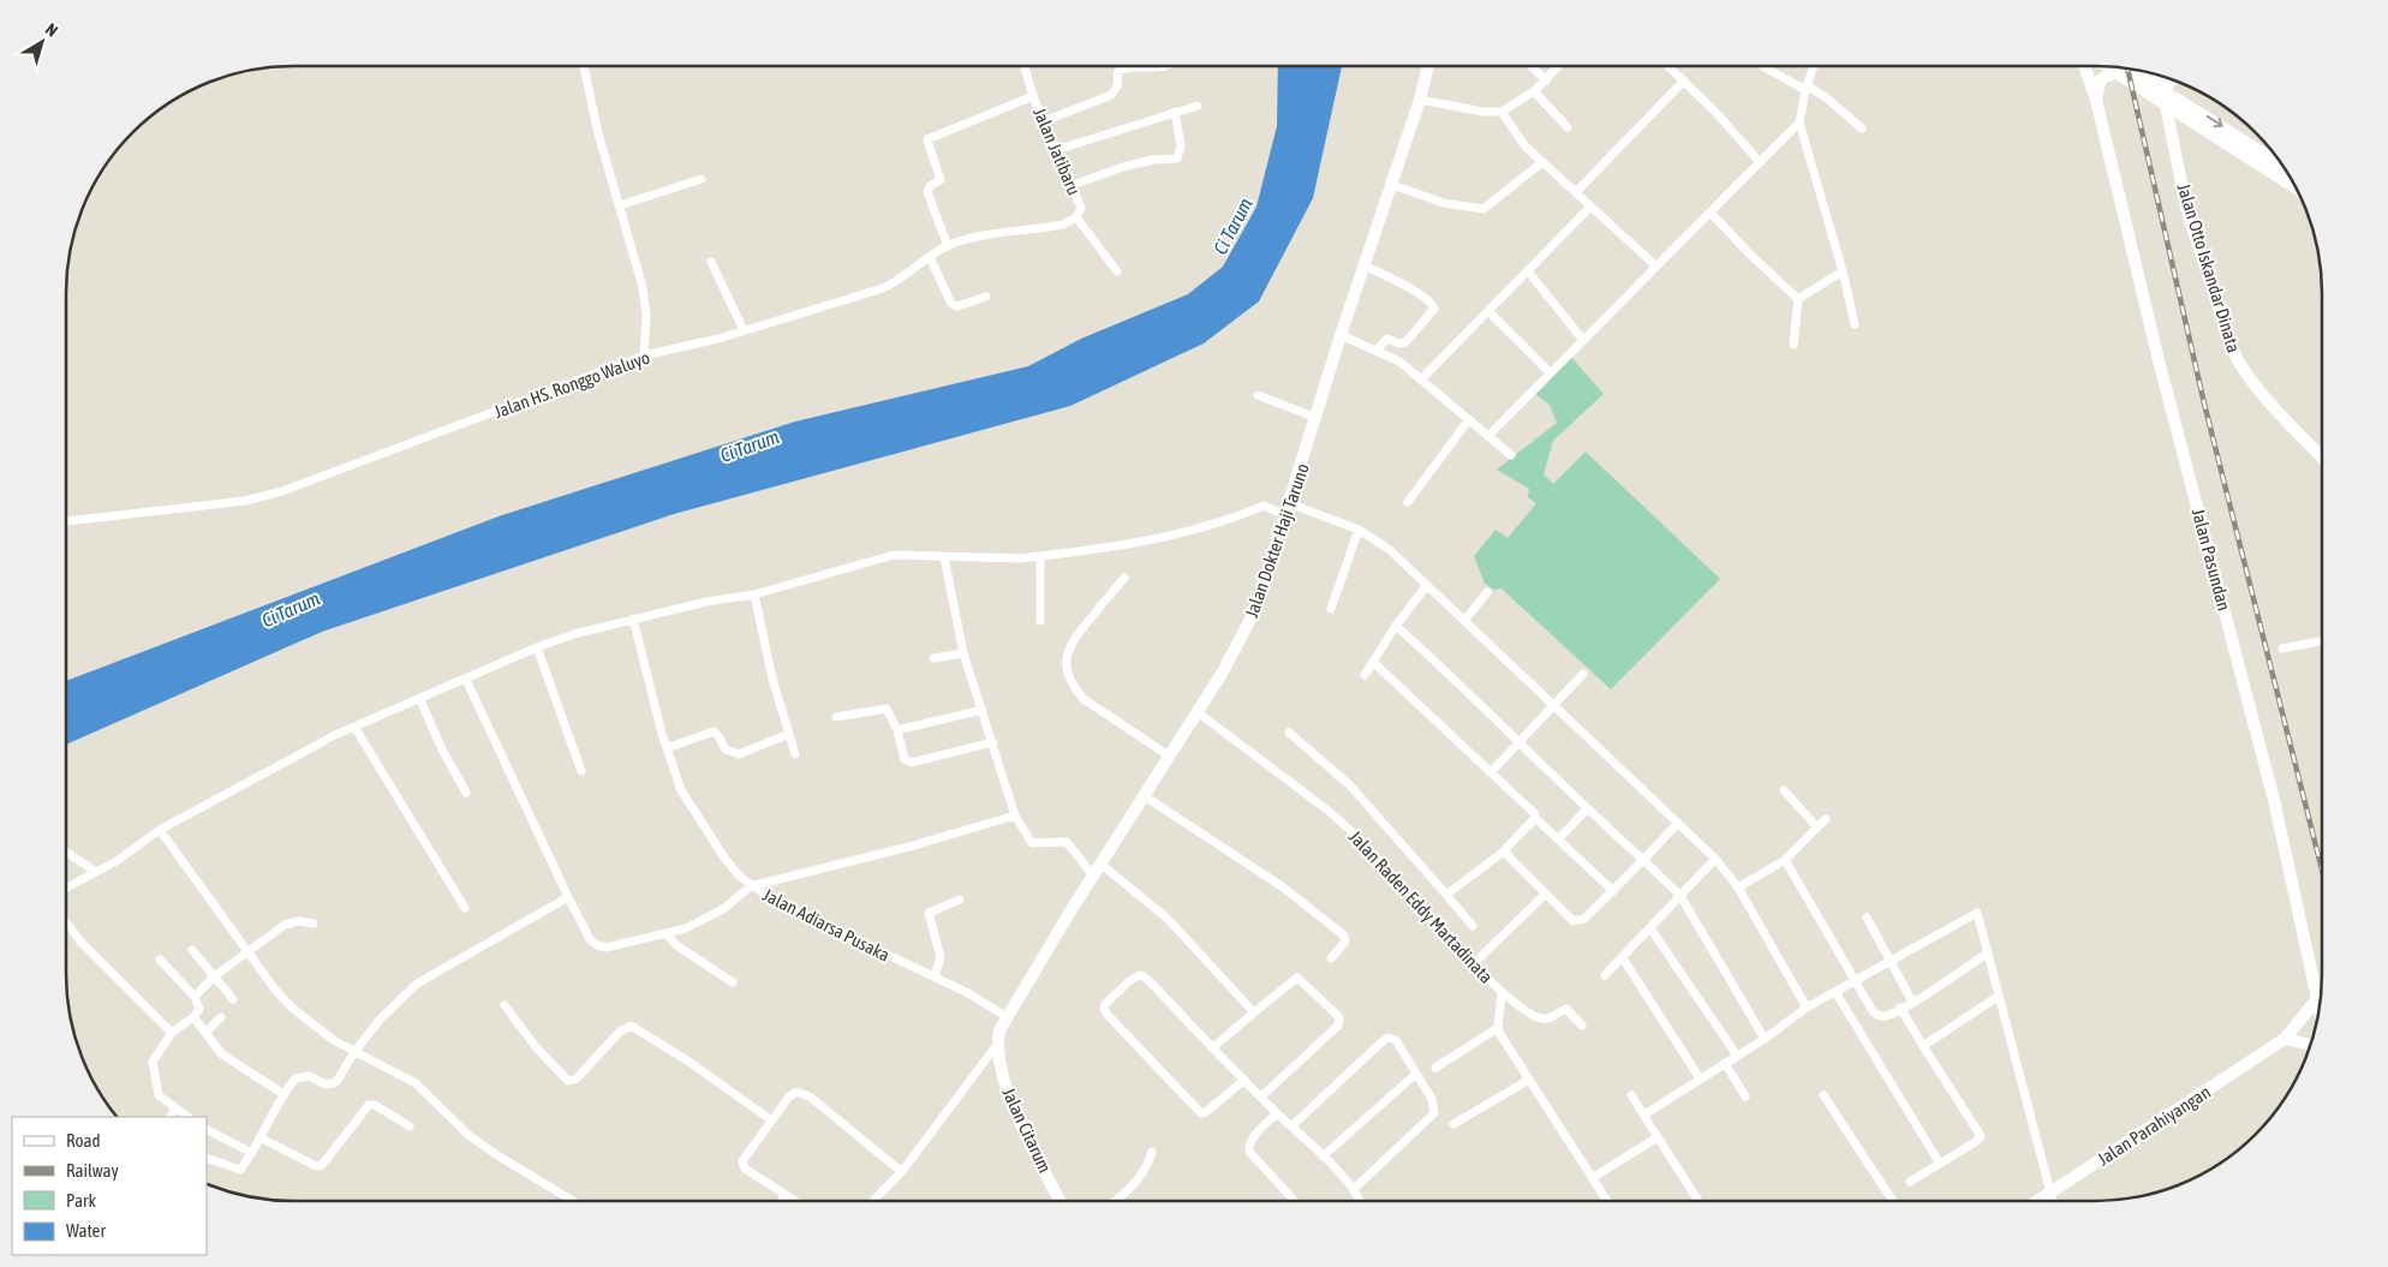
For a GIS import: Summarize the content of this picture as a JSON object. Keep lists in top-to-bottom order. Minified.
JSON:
{"streets":{"street":["Jalan Jatibaru","Jalan Otto Iskandar Dinata","Jalan HS. Ronggo Waluyo","Jalan Dokter Haji Taruno","Jalan Pasundan","Jalan Raden Eddy Martadinata","Jalan Adiarsa Pusaka","Jalan Parahiyangan","Jalan Citarum"]},"crossings":[["Jalan Jatibaru","Jalan HS. Ronggo Waluyo"],["Jalan Dokter Haji Taruno","Jalan Raden Eddy Martadinata"],["Jalan Dokter Haji Taruno","Jalan Adiarsa Pusaka"],["Jalan Dokter Haji Taruno","Jalan Citarum"],["Jalan Pasundan","Jalan Parahiyangan"]],"water":["Ci Tarum"],"legend":["Road","Railway","Park","Water"],"north":"top right"}
